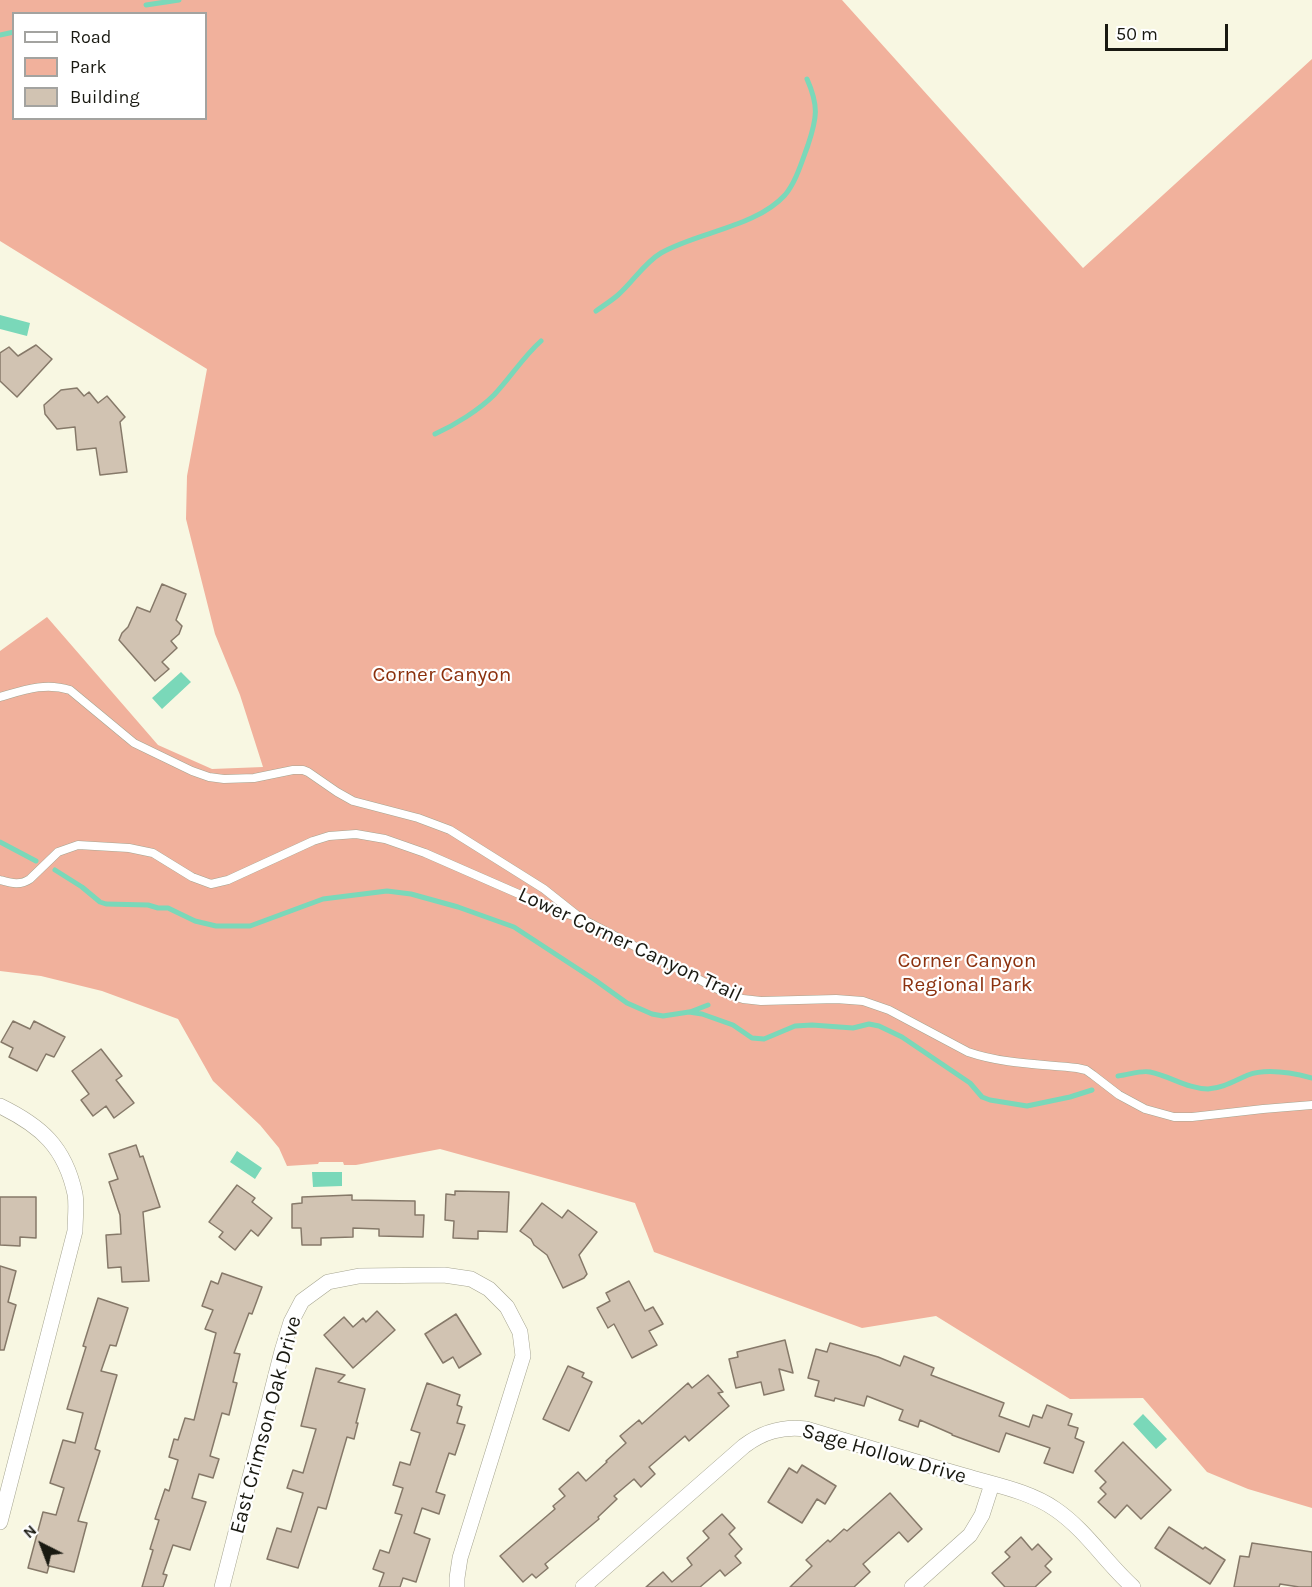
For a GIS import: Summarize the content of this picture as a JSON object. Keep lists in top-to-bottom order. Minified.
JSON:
{"streets":{"street":["East Crimson Oak Drive","Sage Hollow Drive"],"lane":["Lower Corner Canyon Trail"]},"parks":["Corner Canyon","Corner Canyon Regional Park"],"legend":["Road","Park","Building"],"scale_bar":"50 m","north":"top left"}
